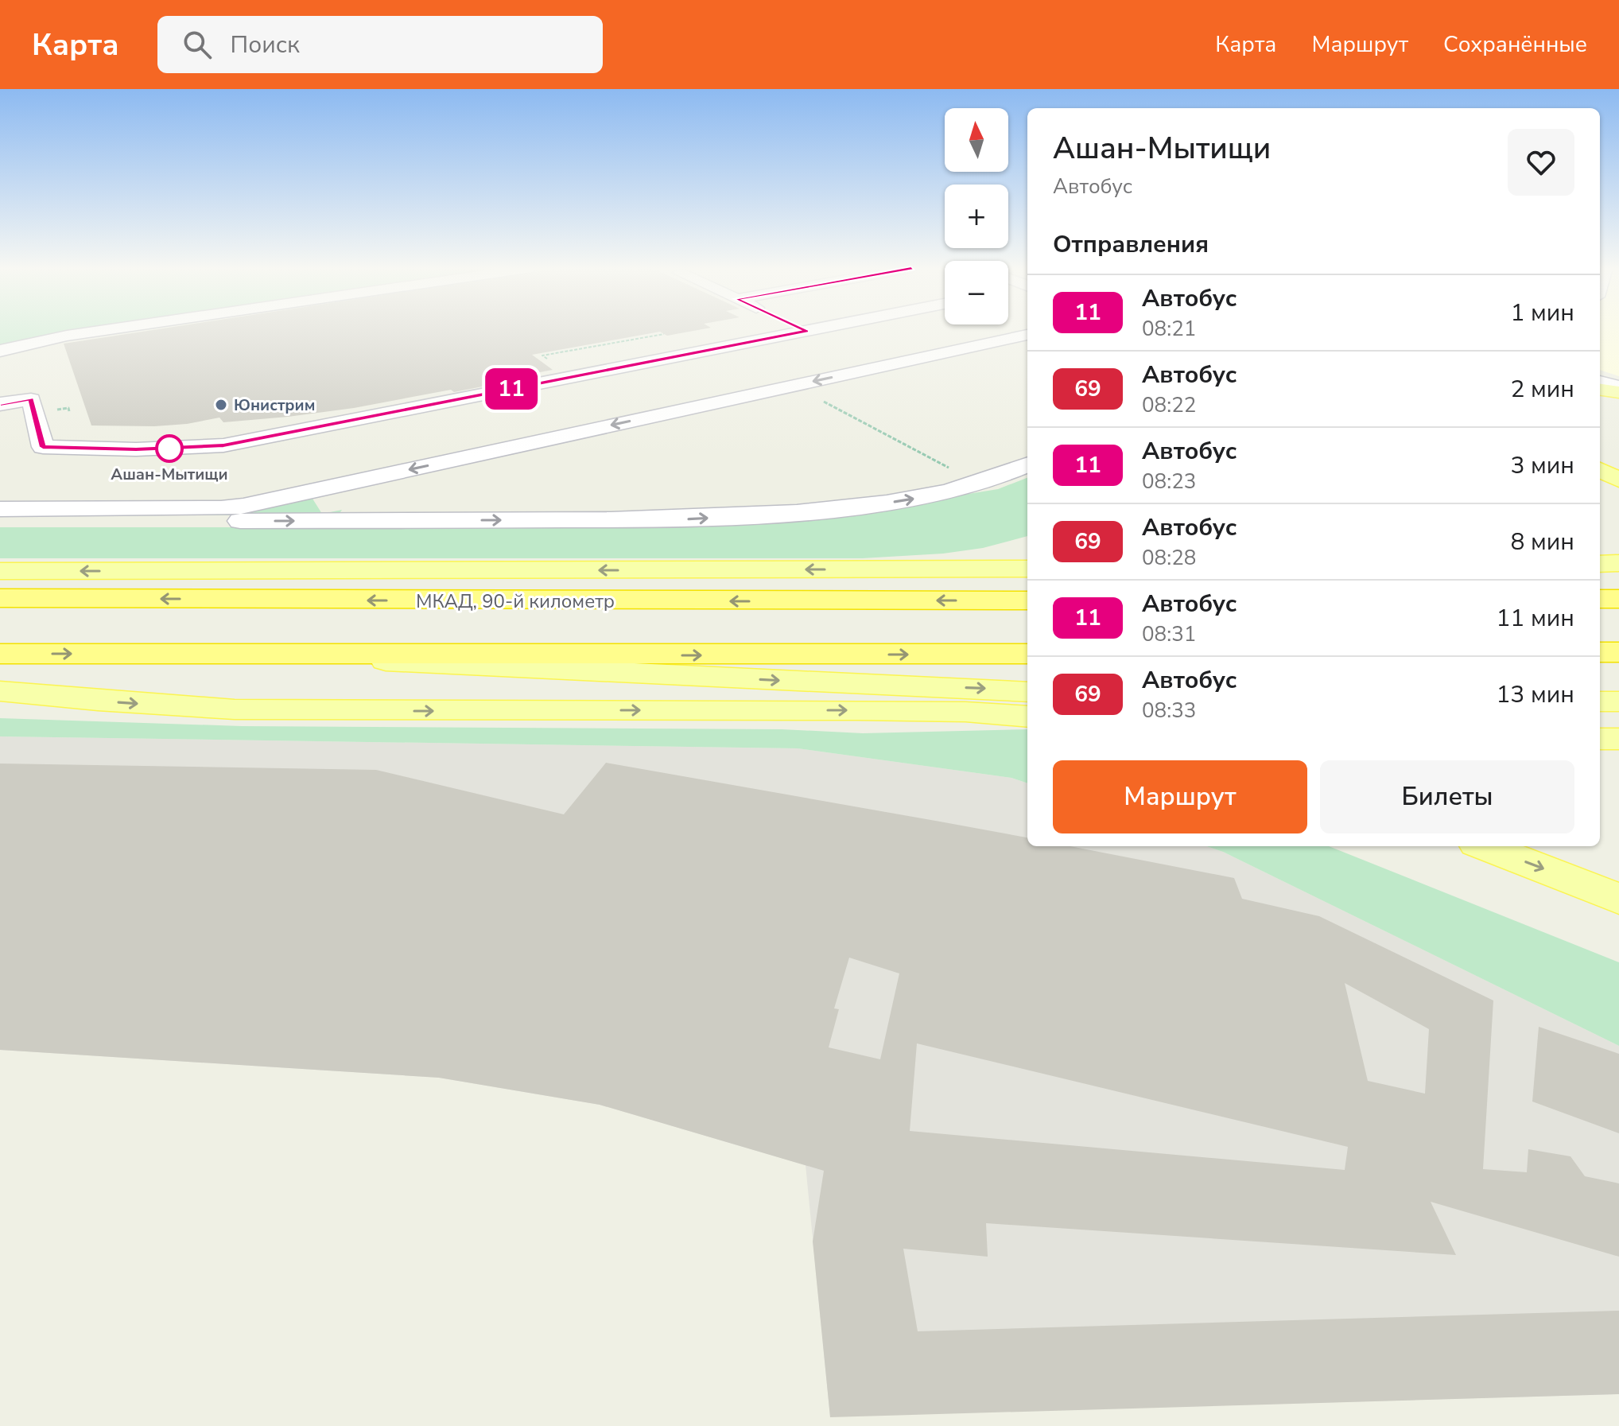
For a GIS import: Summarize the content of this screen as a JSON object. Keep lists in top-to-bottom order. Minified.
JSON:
{"streets":{"highway":["МКАД, 90-й километр"]},"places":["Юнистрим","Ашан-Мытищи"],"lines":["bus line 11"],"north":"top","page":{"header":"Карта","search":"Поиск","nav":["Карта","Маршрут","Сохранённые"],"on_map":"11","map_buttons":["+","−"],"heading":[["Ашан-Мытищи","Автобус"],"Отправления"],"list":[{"mark":"11","name":"Автобус","note":"08:21","value":"1 мин"},{"mark":"69","name":"Автобус","note":"08:22","value":"2 мин"},{"mark":"11","name":"Автобус","note":"08:23","value":"3 мин"},{"mark":"69","name":"Автобус","note":"08:28","value":"8 мин"},{"mark":"11","name":"Автобус","note":"08:31","value":"11 мин"},{"mark":"69","name":"Автобус","note":"08:33","value":"13 мин"}],"buttons":["Маршрут","Билеты"]}}
